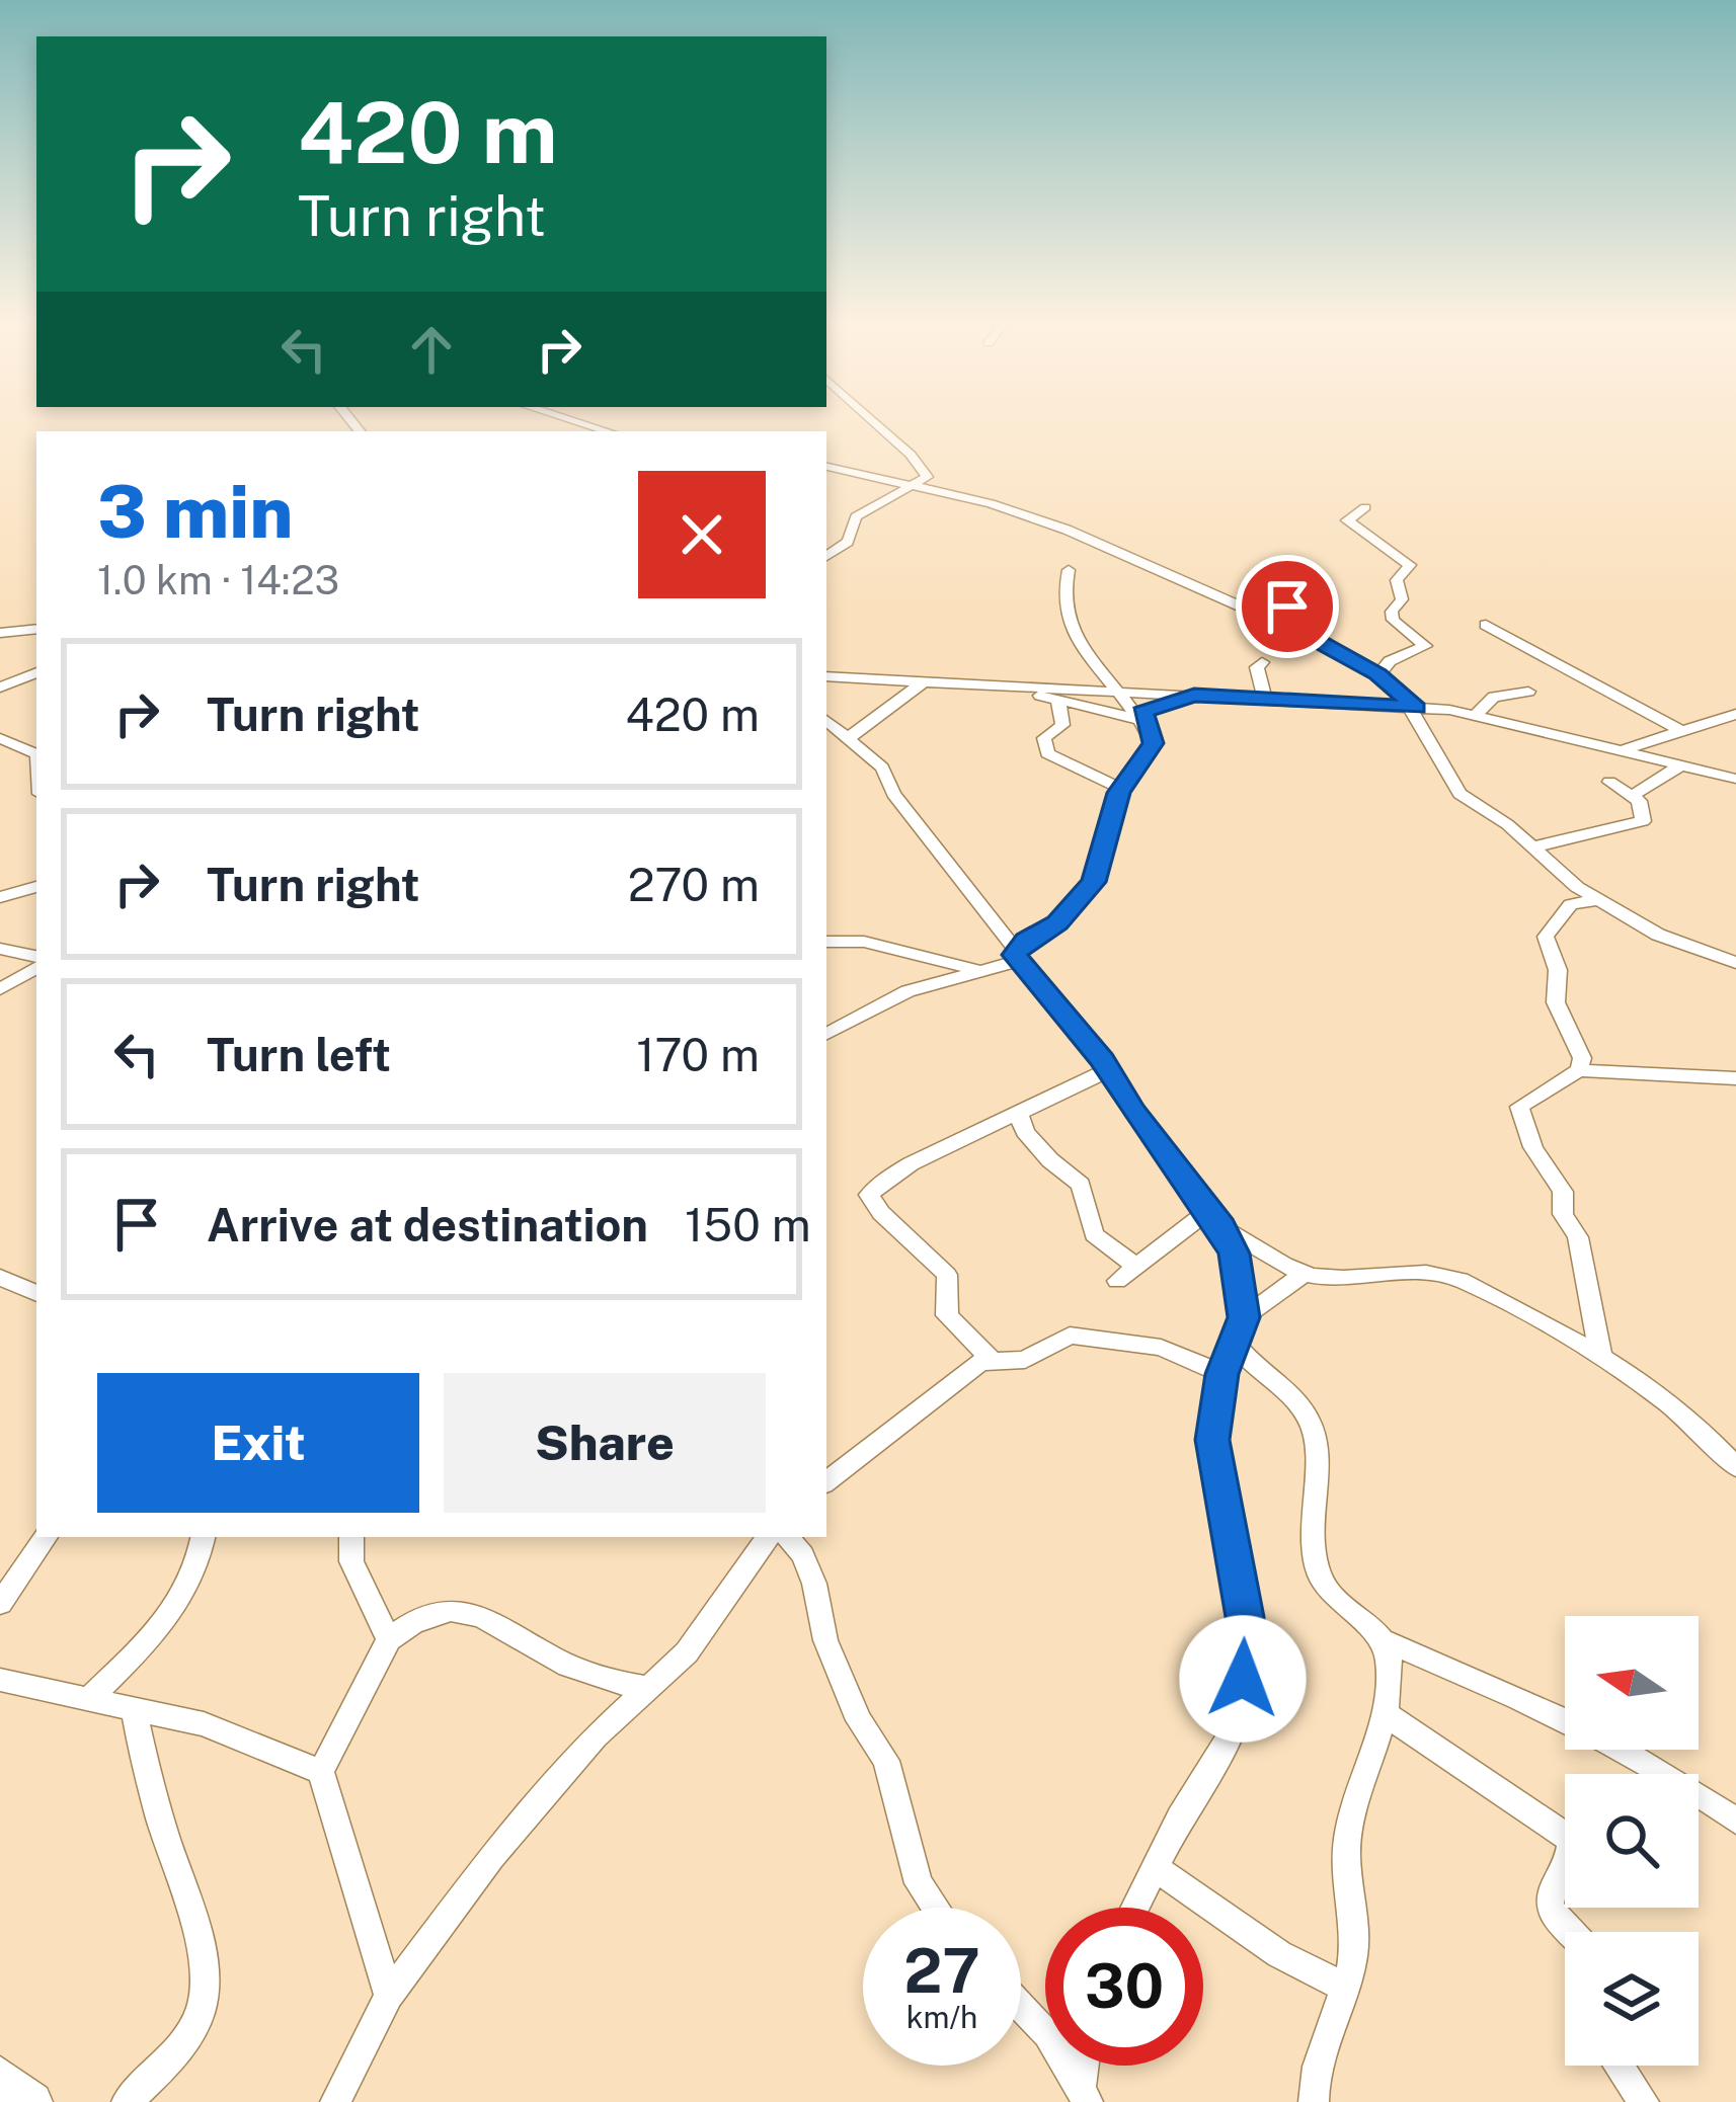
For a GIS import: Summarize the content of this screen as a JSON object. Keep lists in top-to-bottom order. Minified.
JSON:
{"north":"left","page":{"turn":["420 m","Turn right"],"heading":["3 min","1.0 km · 14:23"],"list":[{"name":"Turn right","value":"420 m"},{"name":"Turn right","value":"270 m"},{"name":"Turn left","value":"170 m"},{"name":"Arrive at destination","value":"150 m"}],"buttons":["Exit","Share"],"speed":"27 km/h","limit":"30"}}
